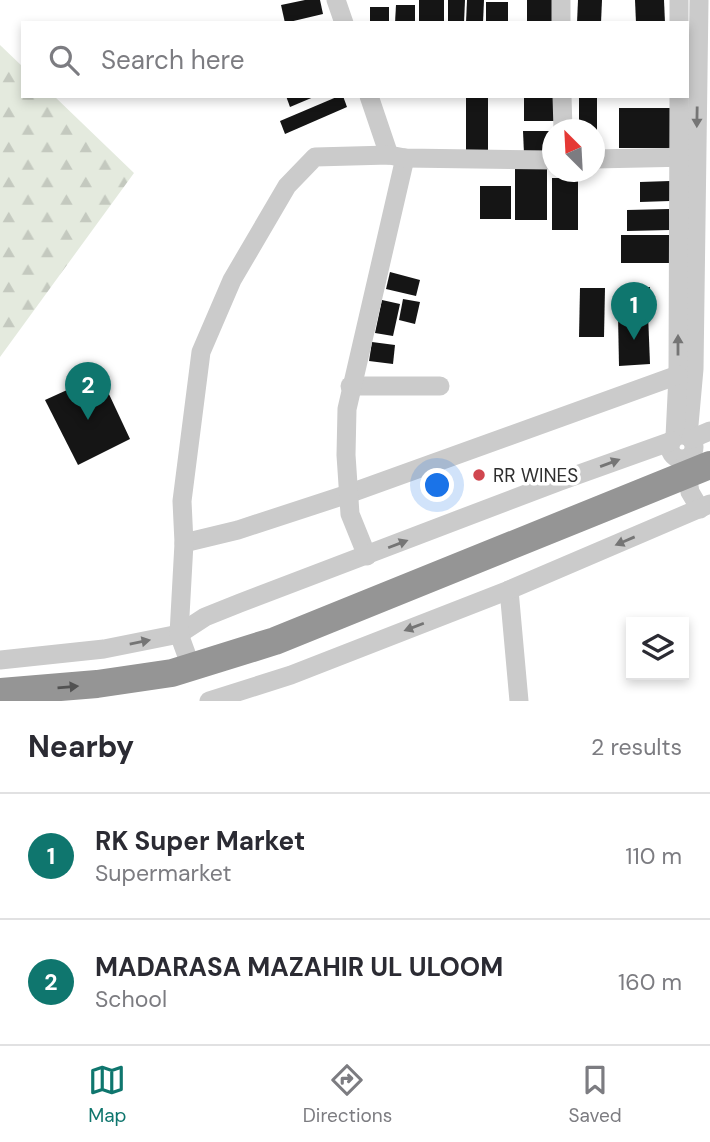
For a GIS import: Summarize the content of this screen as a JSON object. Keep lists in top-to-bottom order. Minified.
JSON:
{"places":["RR WINES"],"north":"top left","page":{"search":"Search here","pins":["1","2"],"heading":["Nearby","2 results"],"list":[{"mark":"1","name":"RK Super Market","note":"Supermarket","value":"110 m"},{"mark":"2","name":"MADARASA MAZAHIR UL ULOOM","note":"School","value":"160 m"}],"nav":["Map","Directions","Saved"]}}
